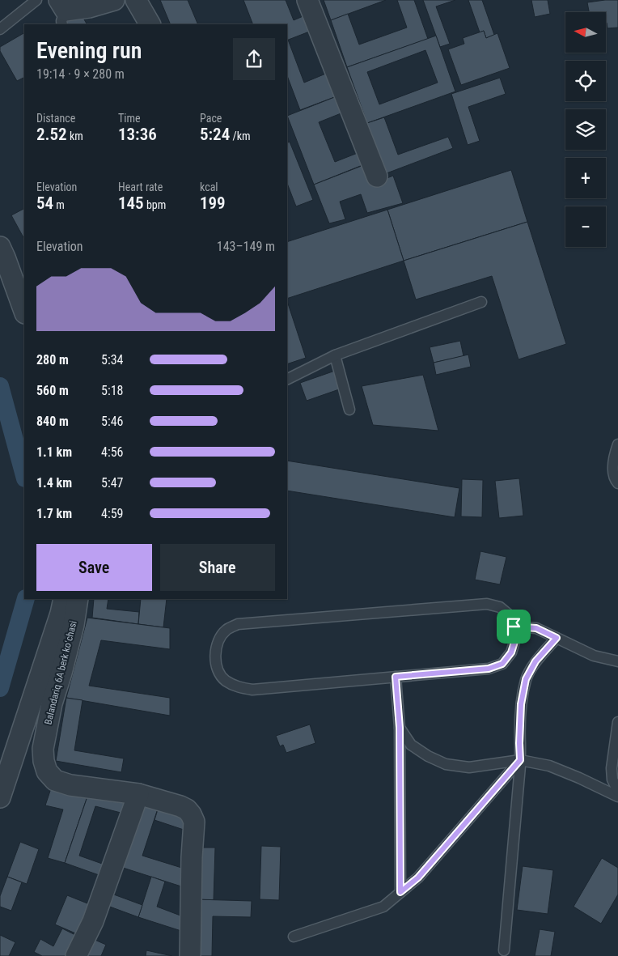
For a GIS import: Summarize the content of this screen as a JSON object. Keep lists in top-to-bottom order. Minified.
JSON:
{"streets":{"street":["Balandariq 6A berk koʻchasi"]},"north":"left","page":{"map_buttons":["+","−"],"heading":["Evening run","19:14 · 9 × 280 m"],"stats":[["Distance","2.52 km"],["Time","13:36"],["Pace","5:24 /km"],["Elevation","54 m"],["Heart rate","145 bpm"],["kcal","199"]],"chart":["Elevation","143–149 m"],"list":[{"name":"280 m","note":"5:34"},{"name":"560 m","note":"5:18"},{"name":"840 m","note":"5:46"},{"name":"1.1 km","note":"4:56"},{"name":"1.4 km","note":"5:47"},{"name":"1.7 km","note":"4:59"}],"buttons":["Save","Share"]}}
